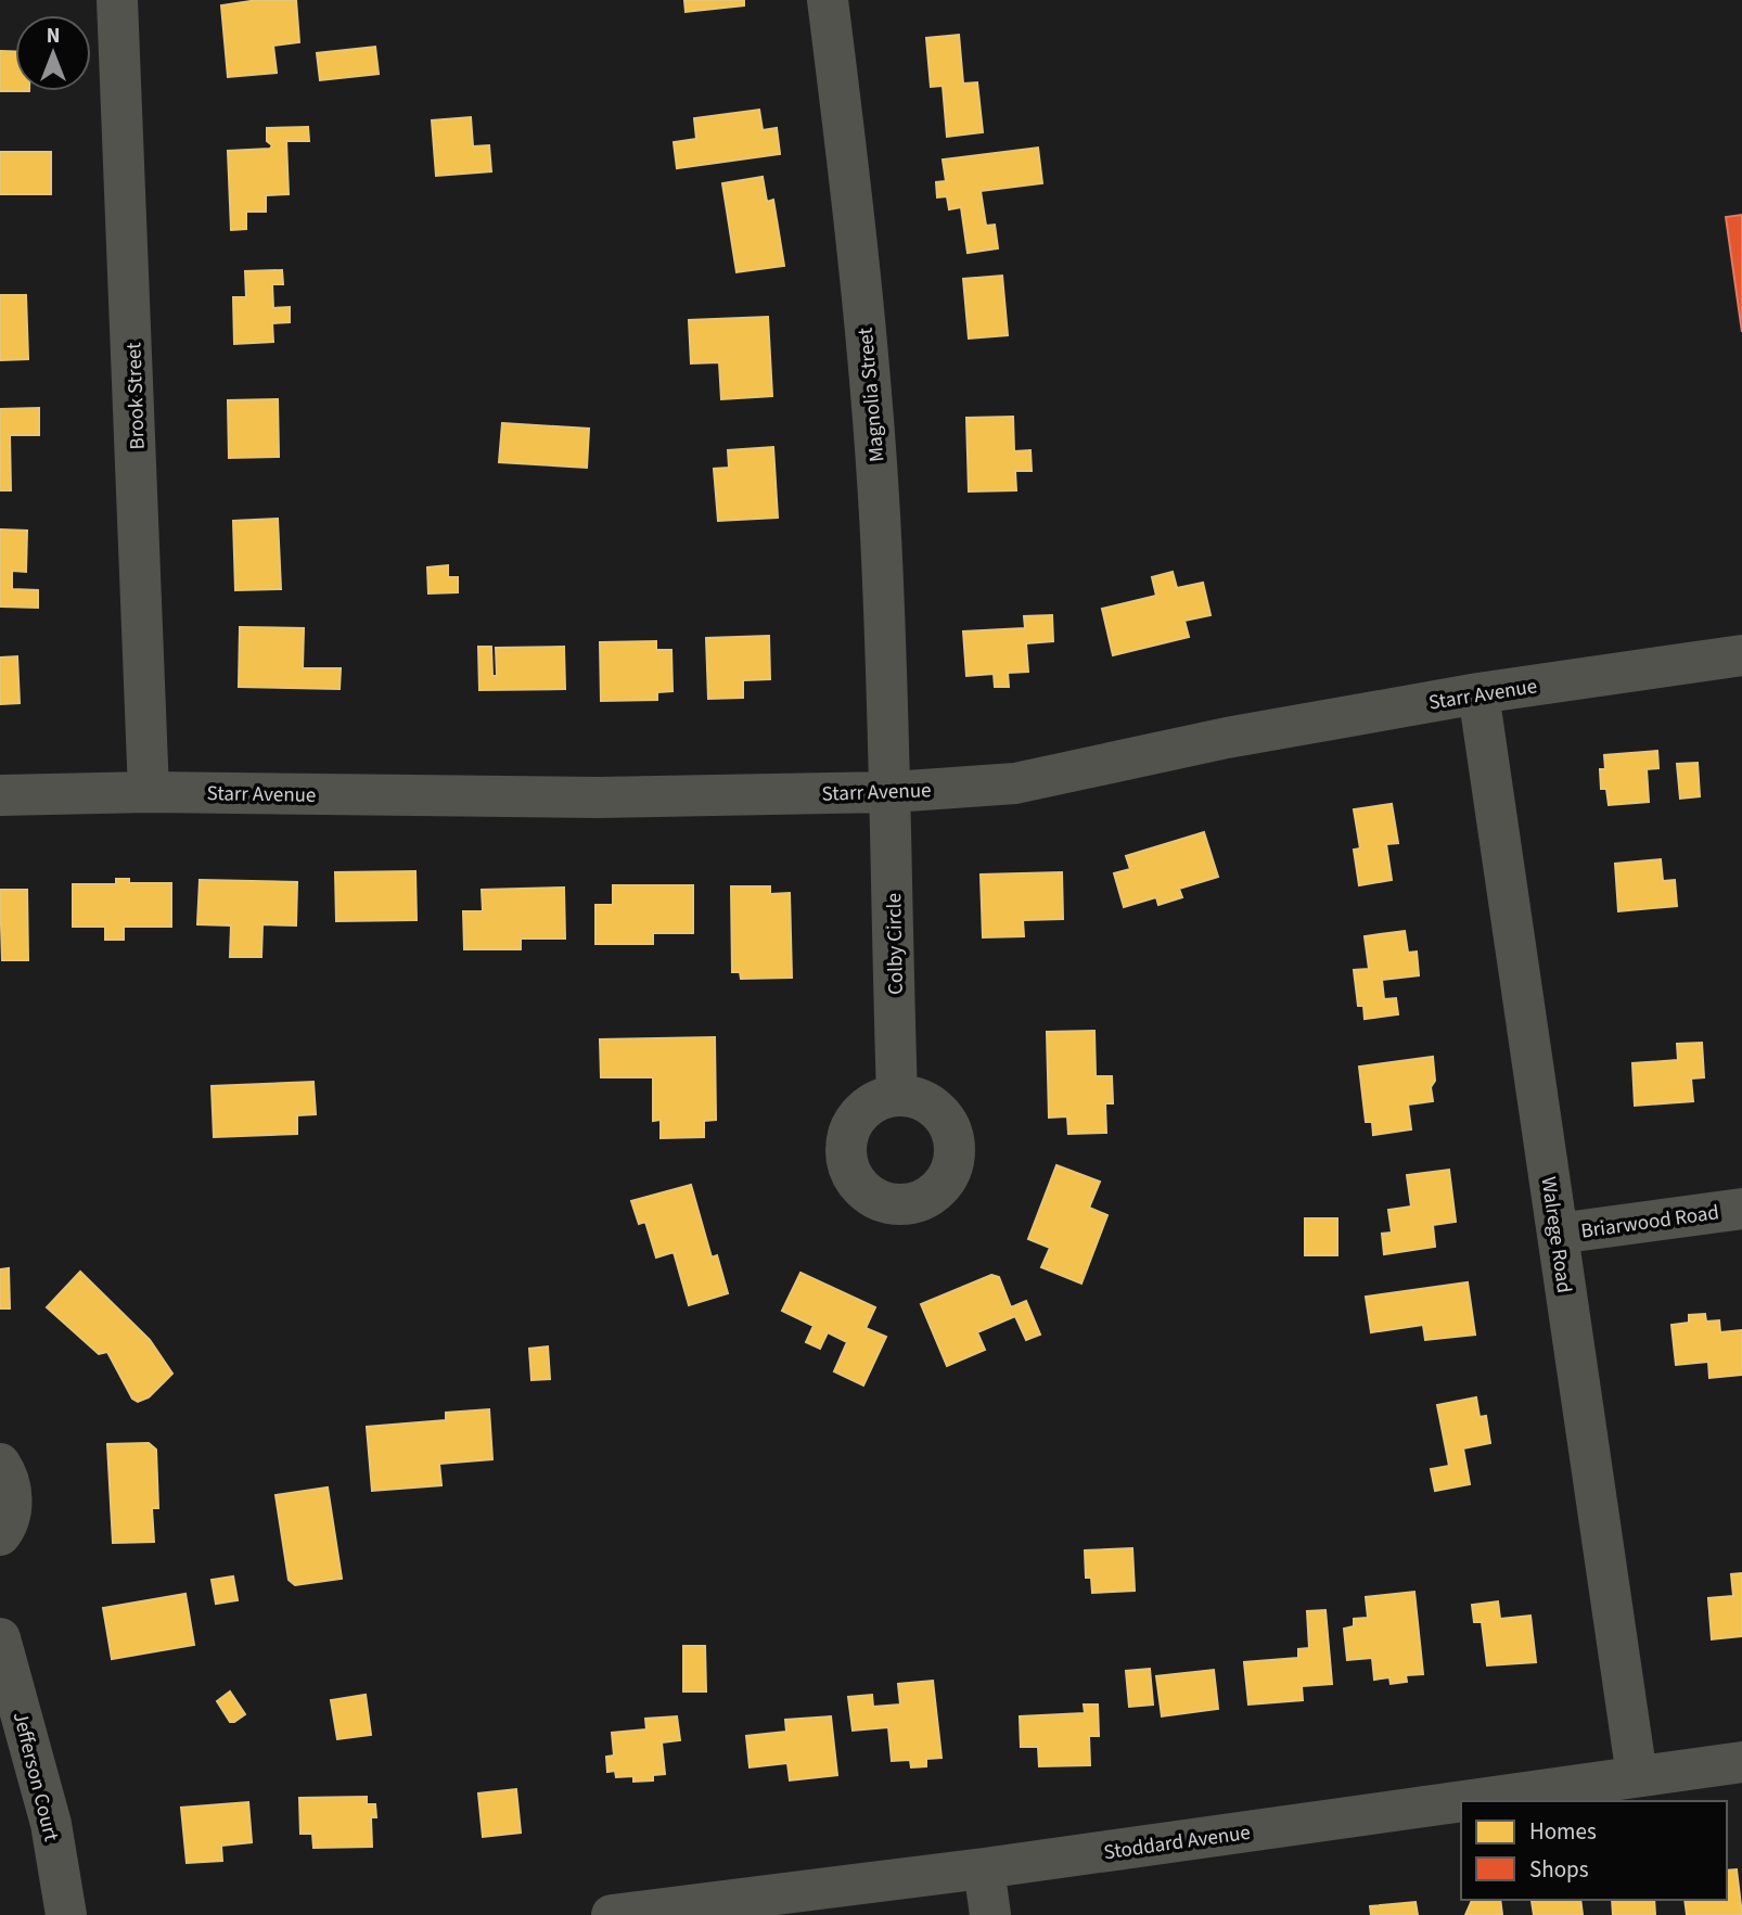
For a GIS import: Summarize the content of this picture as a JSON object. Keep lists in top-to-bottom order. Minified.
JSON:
{"streets":{"street":["Magnolia Street","Brook Street","Starr Avenue","Colby Circle","Briarwood Road","Walrege Road","Jefferson Court","Stoddard Avenue"]},"crossings":[["Magnolia Street","Starr Avenue"],["Magnolia Street","Colby Circle"],["Brook Street","Starr Avenue"],["Starr Avenue","Colby Circle"],["Starr Avenue","Walrege Road"],["Briarwood Road","Walrege Road"],["Walrege Road","Stoddard Avenue"]],"legend":["Homes","Shops"],"north":"top"}
